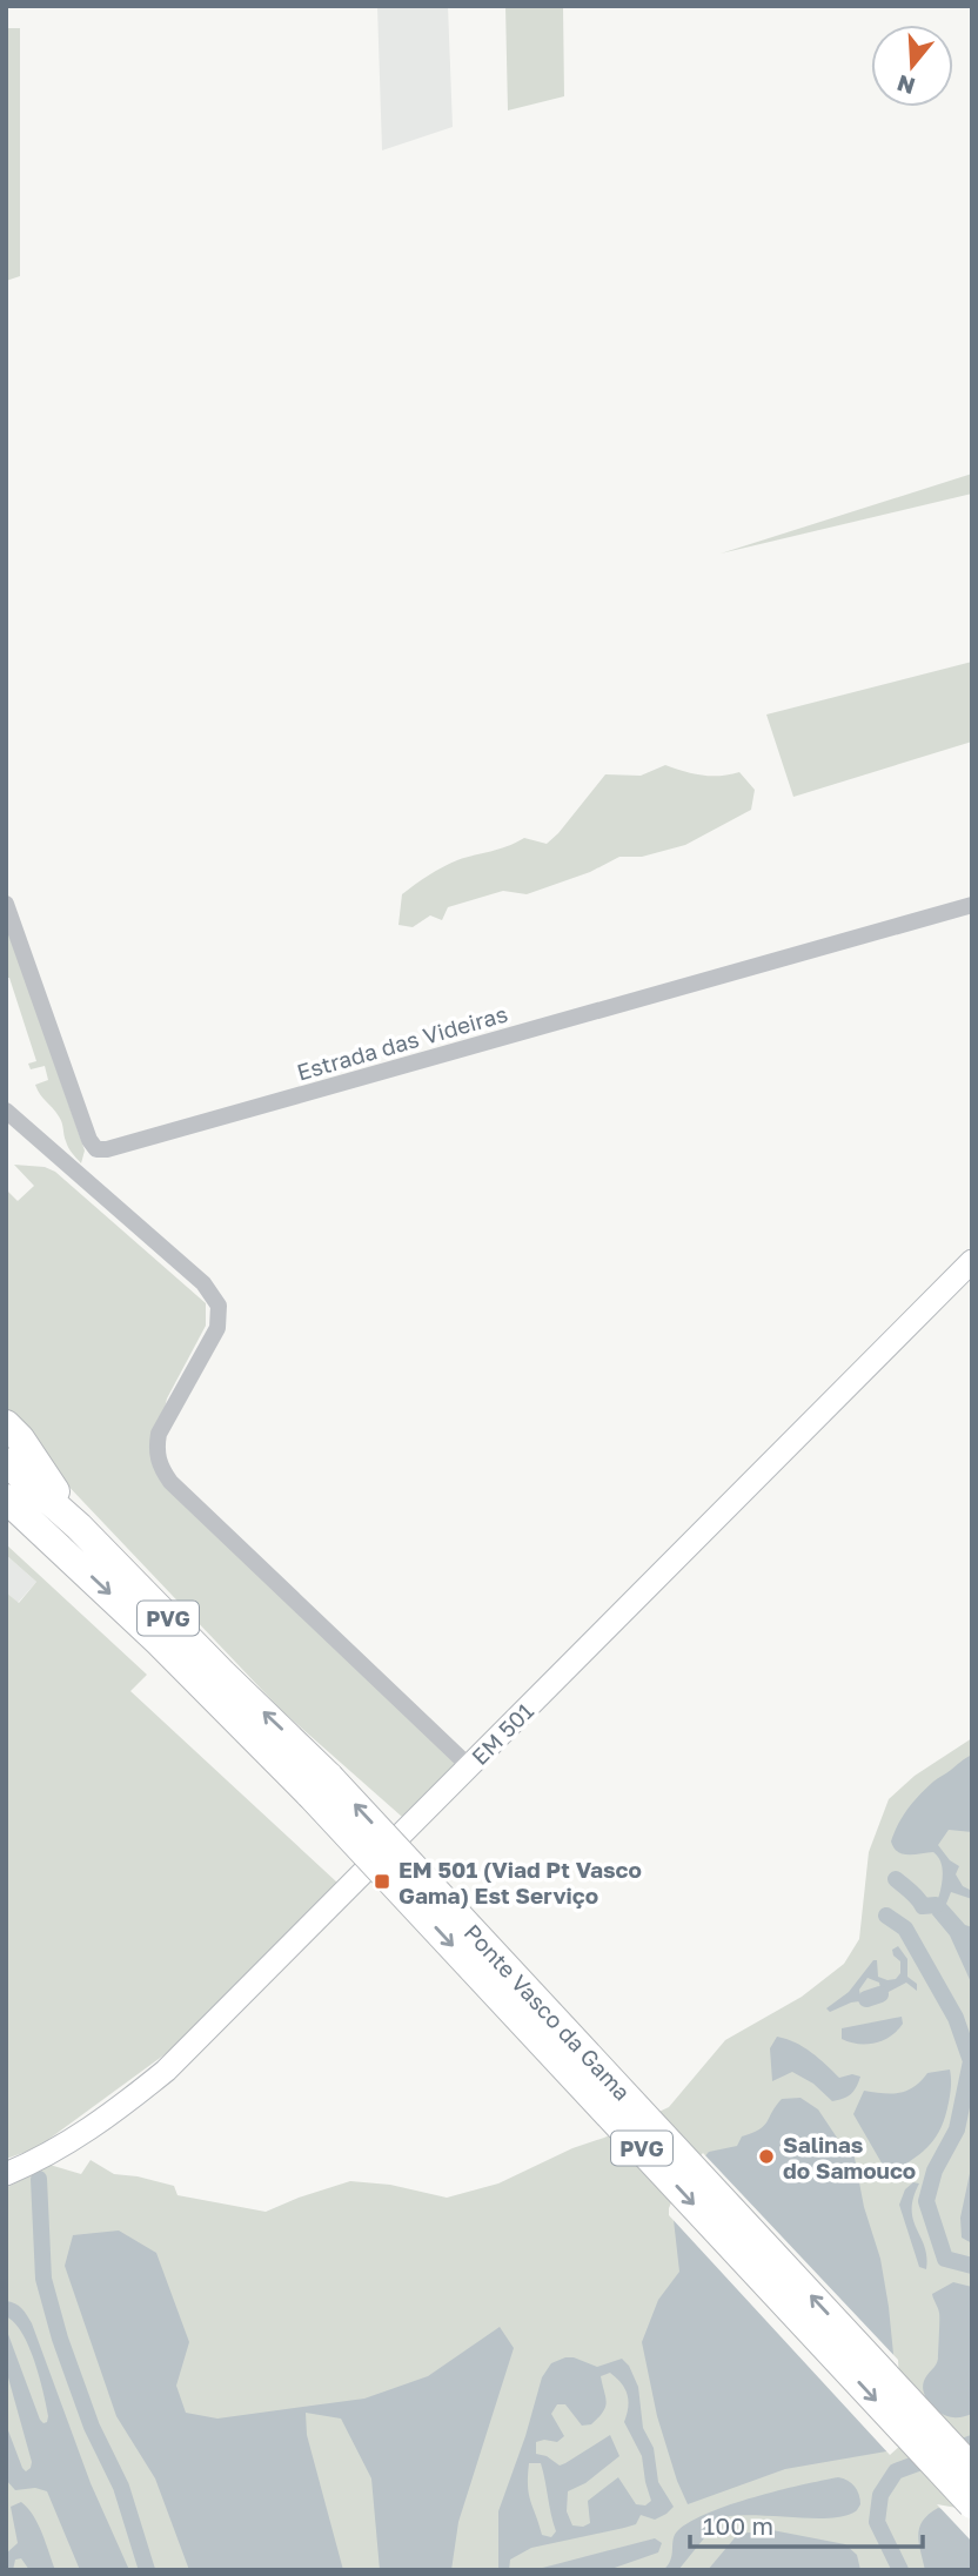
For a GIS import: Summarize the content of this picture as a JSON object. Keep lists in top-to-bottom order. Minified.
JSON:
{"streets":{"highway":["PVG","Ponte Vasco da Gama"],"main road":["EM 501"],"street":["Estrada das Videiras"]},"places":{"transit":["EM 501 (Viad Pt Vasco Gama) Est Serviço"],"other":["Salinas do Samouco"]},"scale_bar":"100 m","north":"bottom"}
